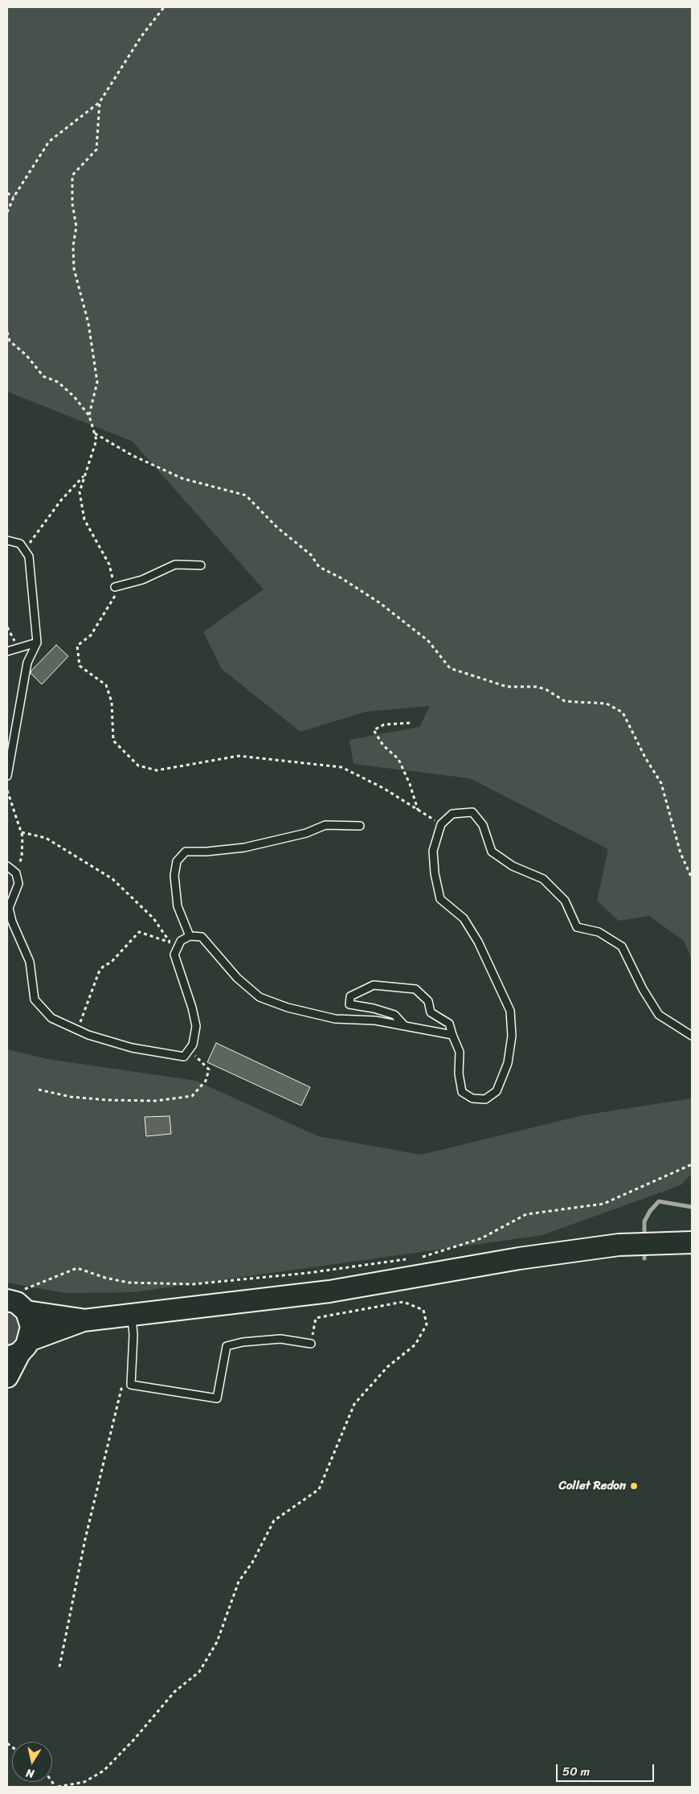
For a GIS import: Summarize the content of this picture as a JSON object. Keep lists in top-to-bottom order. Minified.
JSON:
{"places":["Collet Redon"],"scale_bar":"50 m","north":"bottom"}
